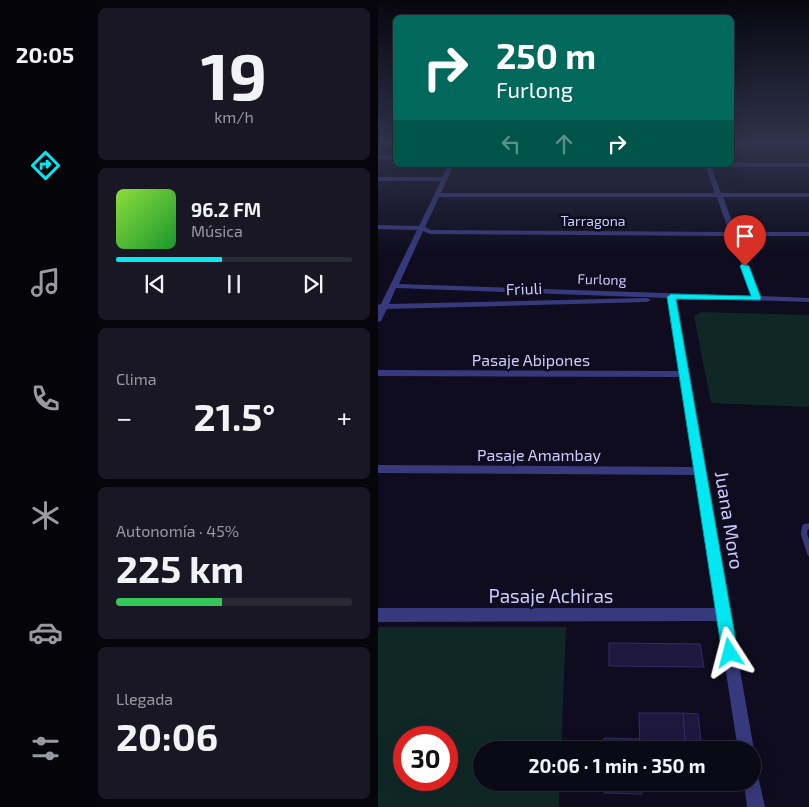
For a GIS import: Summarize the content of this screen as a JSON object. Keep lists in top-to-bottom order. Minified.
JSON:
{"streets":{"street":["Tarragona","Furlong","Friuli","Pasaje Abipones","Pasaje Amambay","Juana Moro","Pasaje Achiras"]},"crossings":[["Furlong","Friuli"],["Furlong","Juana Moro"],["Friuli","Juana Moro"],["Pasaje Abipones","Juana Moro"],["Pasaje Amambay","Juana Moro"],["Juana Moro","Pasaje Achiras"]],"page":{"tabs":"20:05","tile":[["19","km/h"],"Clima",["Autonomía · 45%","225 km"],["Llegada","20:06"]],"turn":["250 m","Furlong"],"song":["96.2 FM","Música"],"heat":["−","21.5°","+"],"limit":"30","trip":"20:06 · 1 min · 350 m"}}
